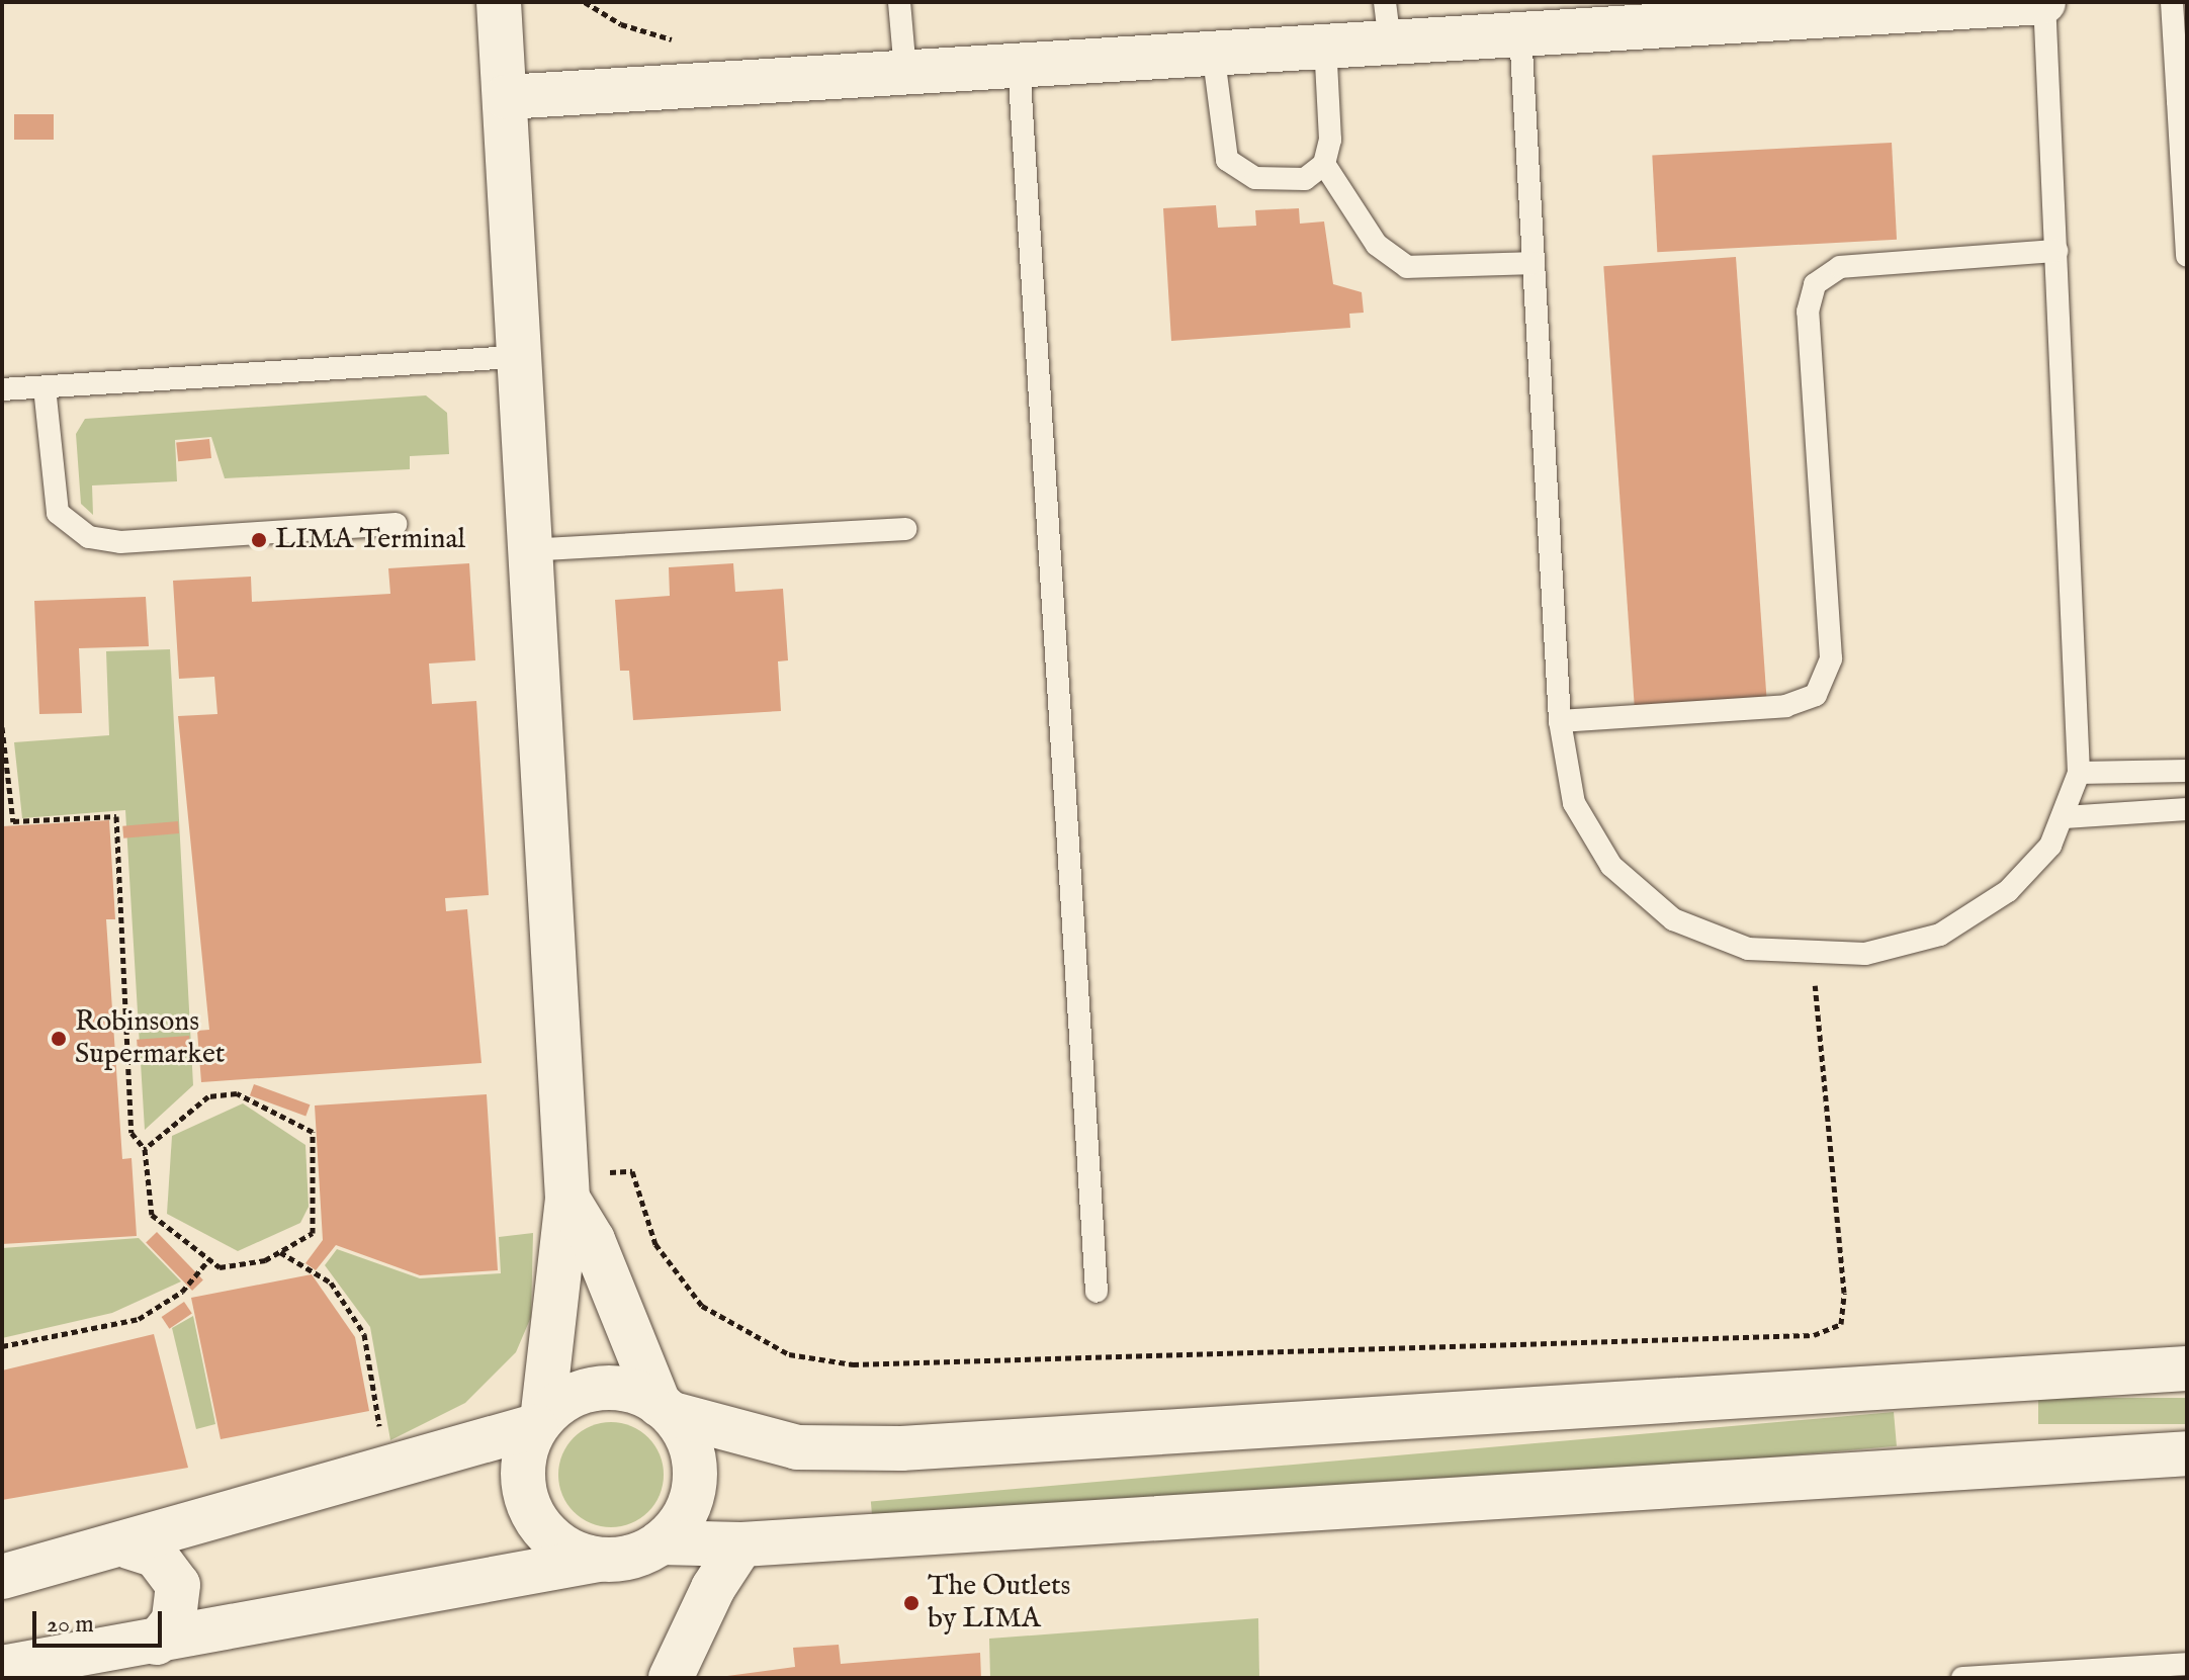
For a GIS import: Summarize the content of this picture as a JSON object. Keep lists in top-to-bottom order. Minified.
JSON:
{"places":["LIMA Terminal","Robinsons Supermarket","The Outlets by LIMA"],"scale_bar":"20 m"}
